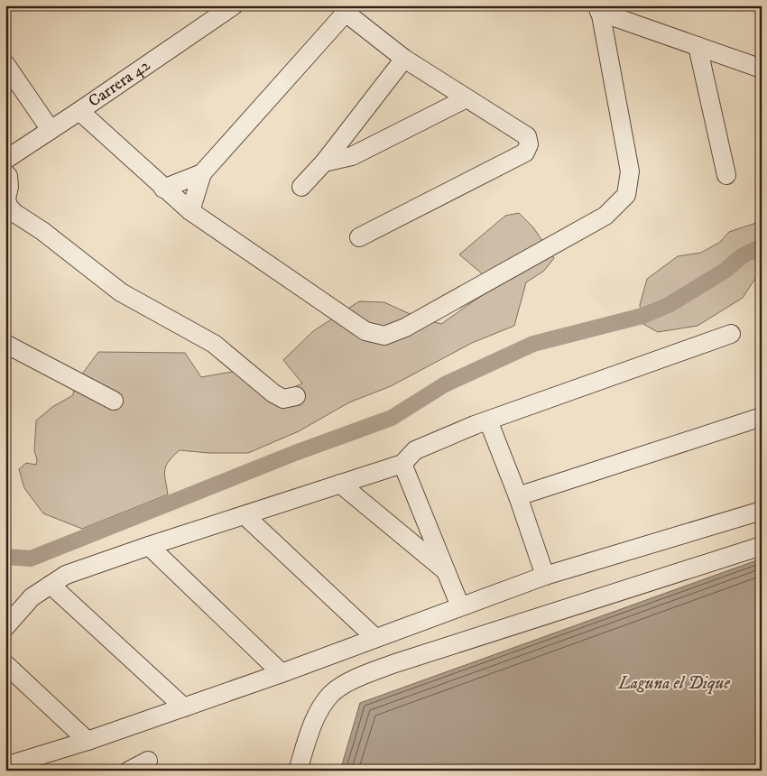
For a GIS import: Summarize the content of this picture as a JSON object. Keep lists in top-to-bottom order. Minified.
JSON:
{"streets":{"street":["Carrera 42"]},"water":["Laguna el Dique"]}
